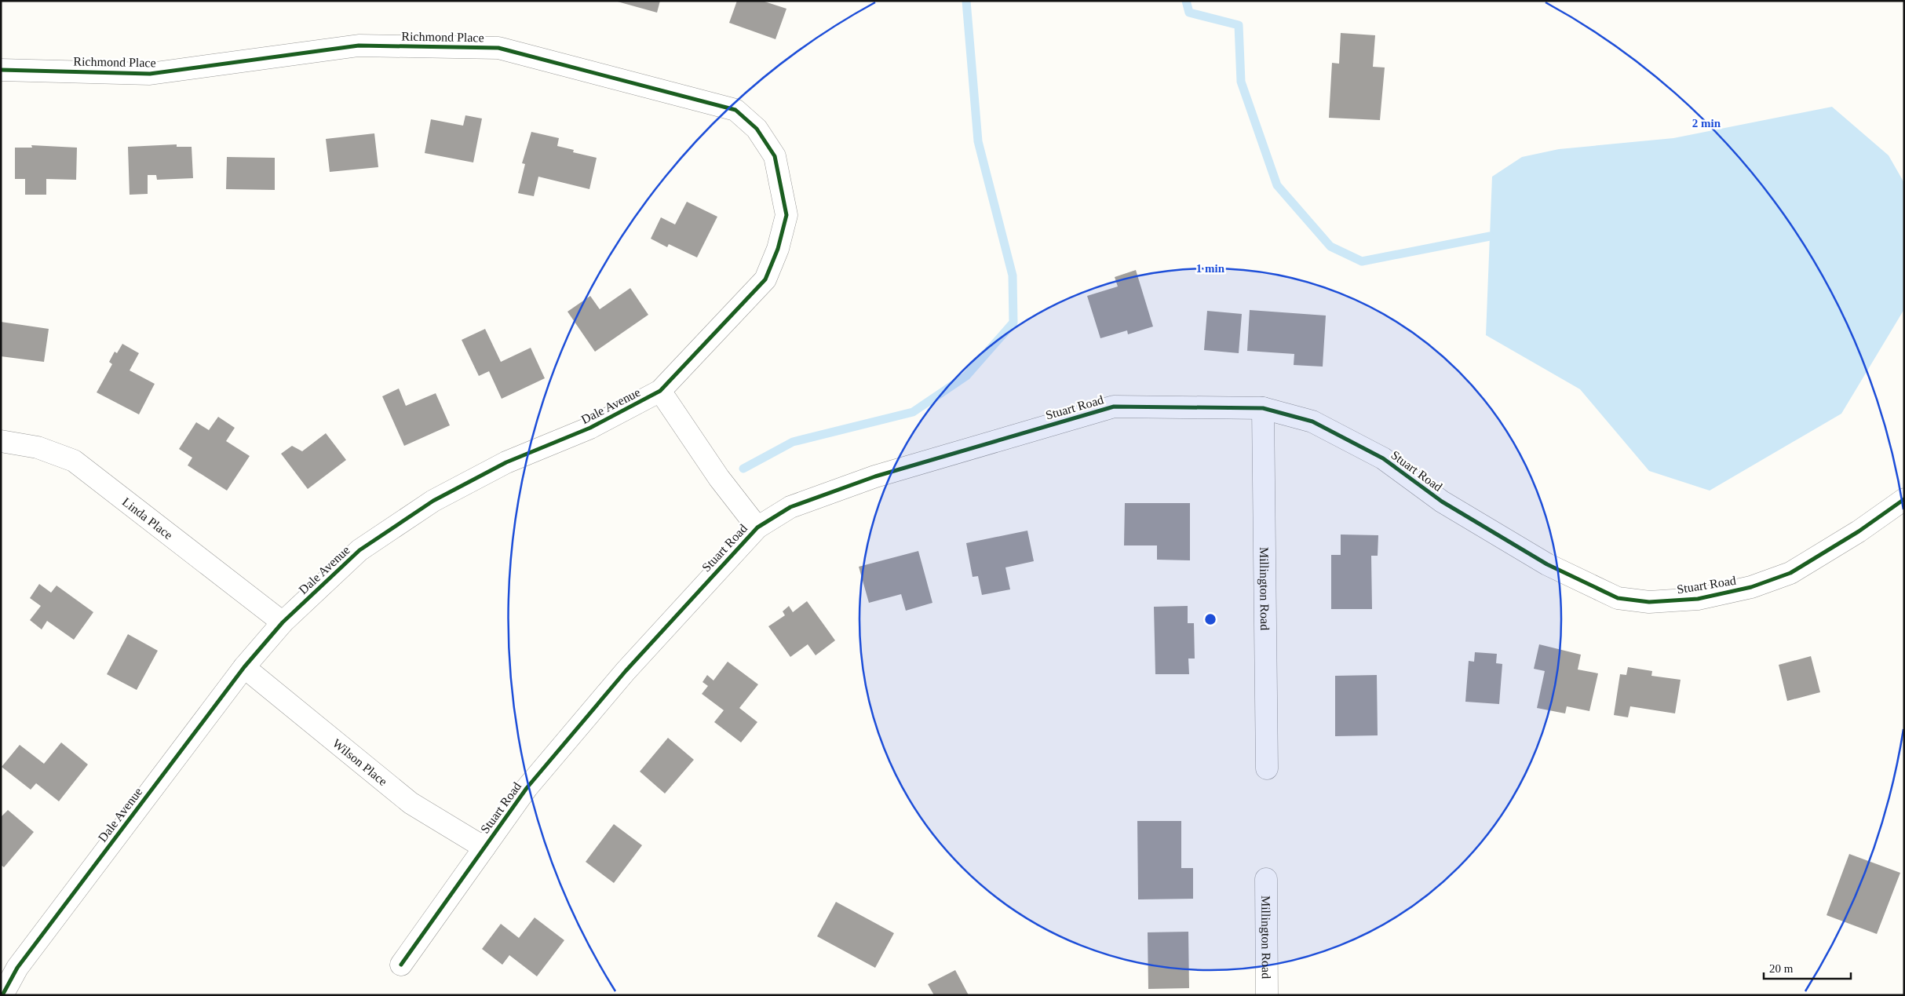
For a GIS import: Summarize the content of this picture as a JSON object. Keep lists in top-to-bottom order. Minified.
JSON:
{"streets":{"street":["Richmond Place","Dale Avenue","Stuart Road","Linda Place","Millington Road","Wilson Place"]},"crossings":[["Richmond Place","Dale Avenue"],["Dale Avenue","Linda Place"],["Dale Avenue","Wilson Place"],["Stuart Road","Millington Road"],["Stuart Road","Wilson Place"]],"scale_bar":"20 m","rings":["2 min","1 min"]}
